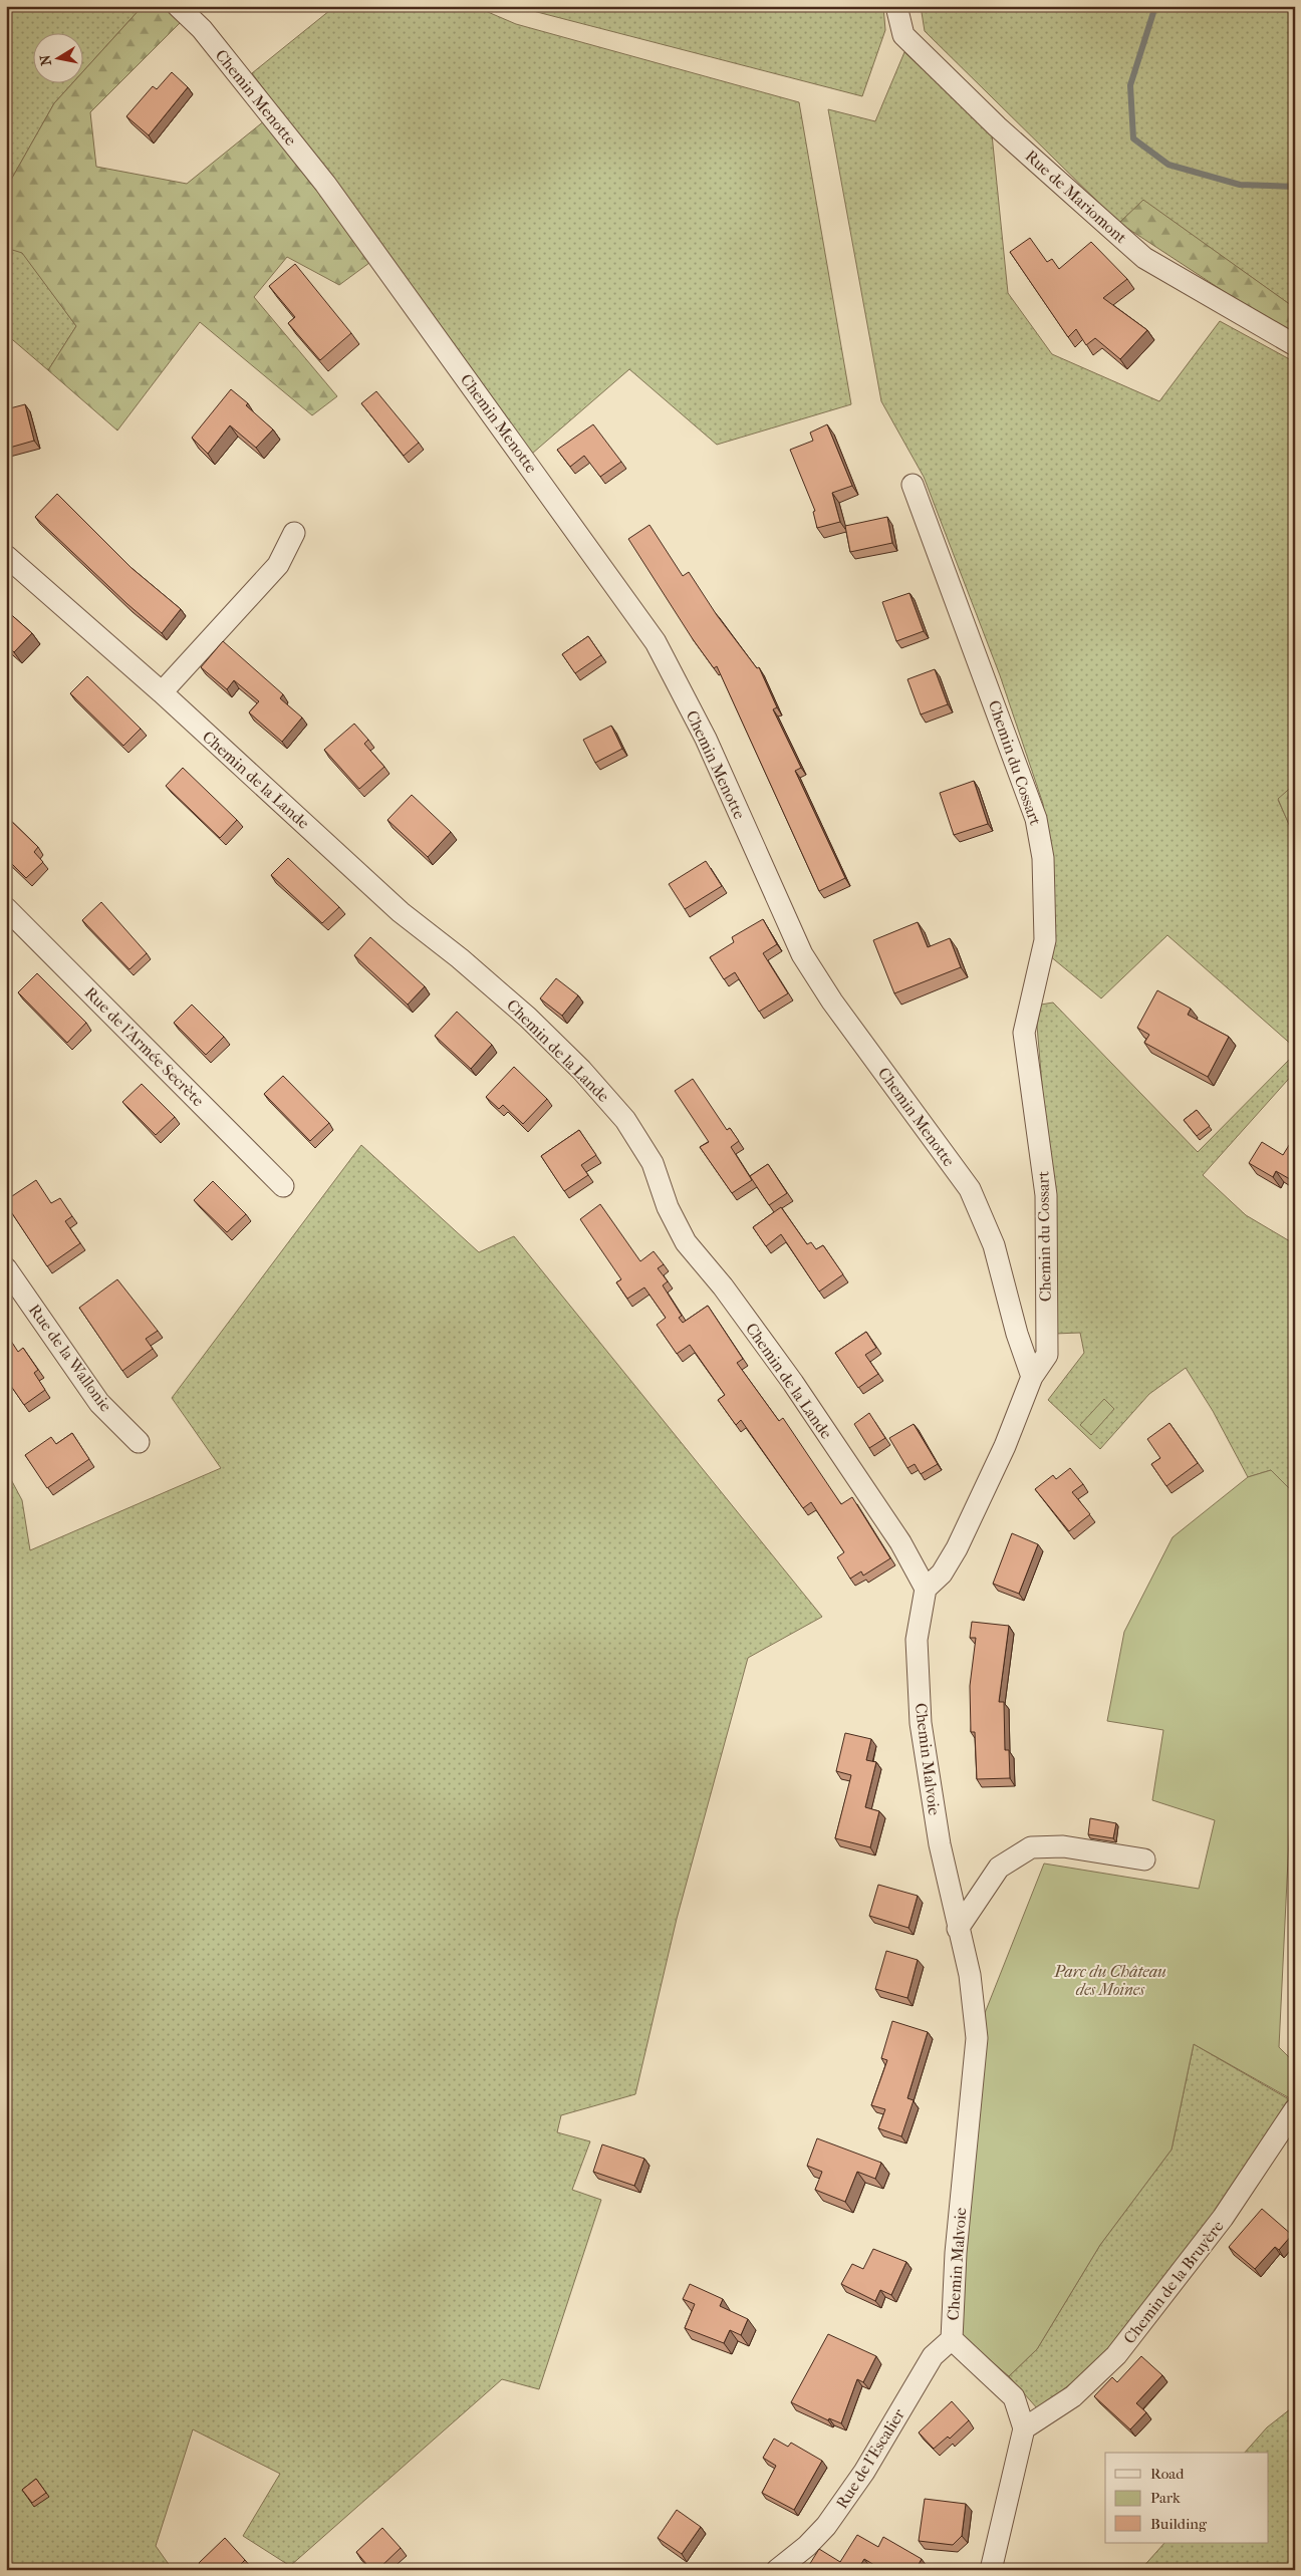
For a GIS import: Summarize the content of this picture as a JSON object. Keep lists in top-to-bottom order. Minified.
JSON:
{"streets":{"street":["Chemin Menotte","Rue de Mariomont","Chemin du Cossart","Chemin de la Lande","Rue de l'Armée Secrète","Rue de la Wallonie","Chemin Malvoie","Chemin de la Bruyère","Rue de l'Escalier"]},"crossings":[["Chemin Menotte","Chemin du Cossart"],["Chemin de la Lande","Chemin Malvoie"],["Chemin Malvoie","Chemin de la Bruyère"],["Chemin Malvoie","Rue de l'Escalier"]],"parks":["Parc du Château des Moines"],"legend":["Road","Park","Building"],"north":"left"}
